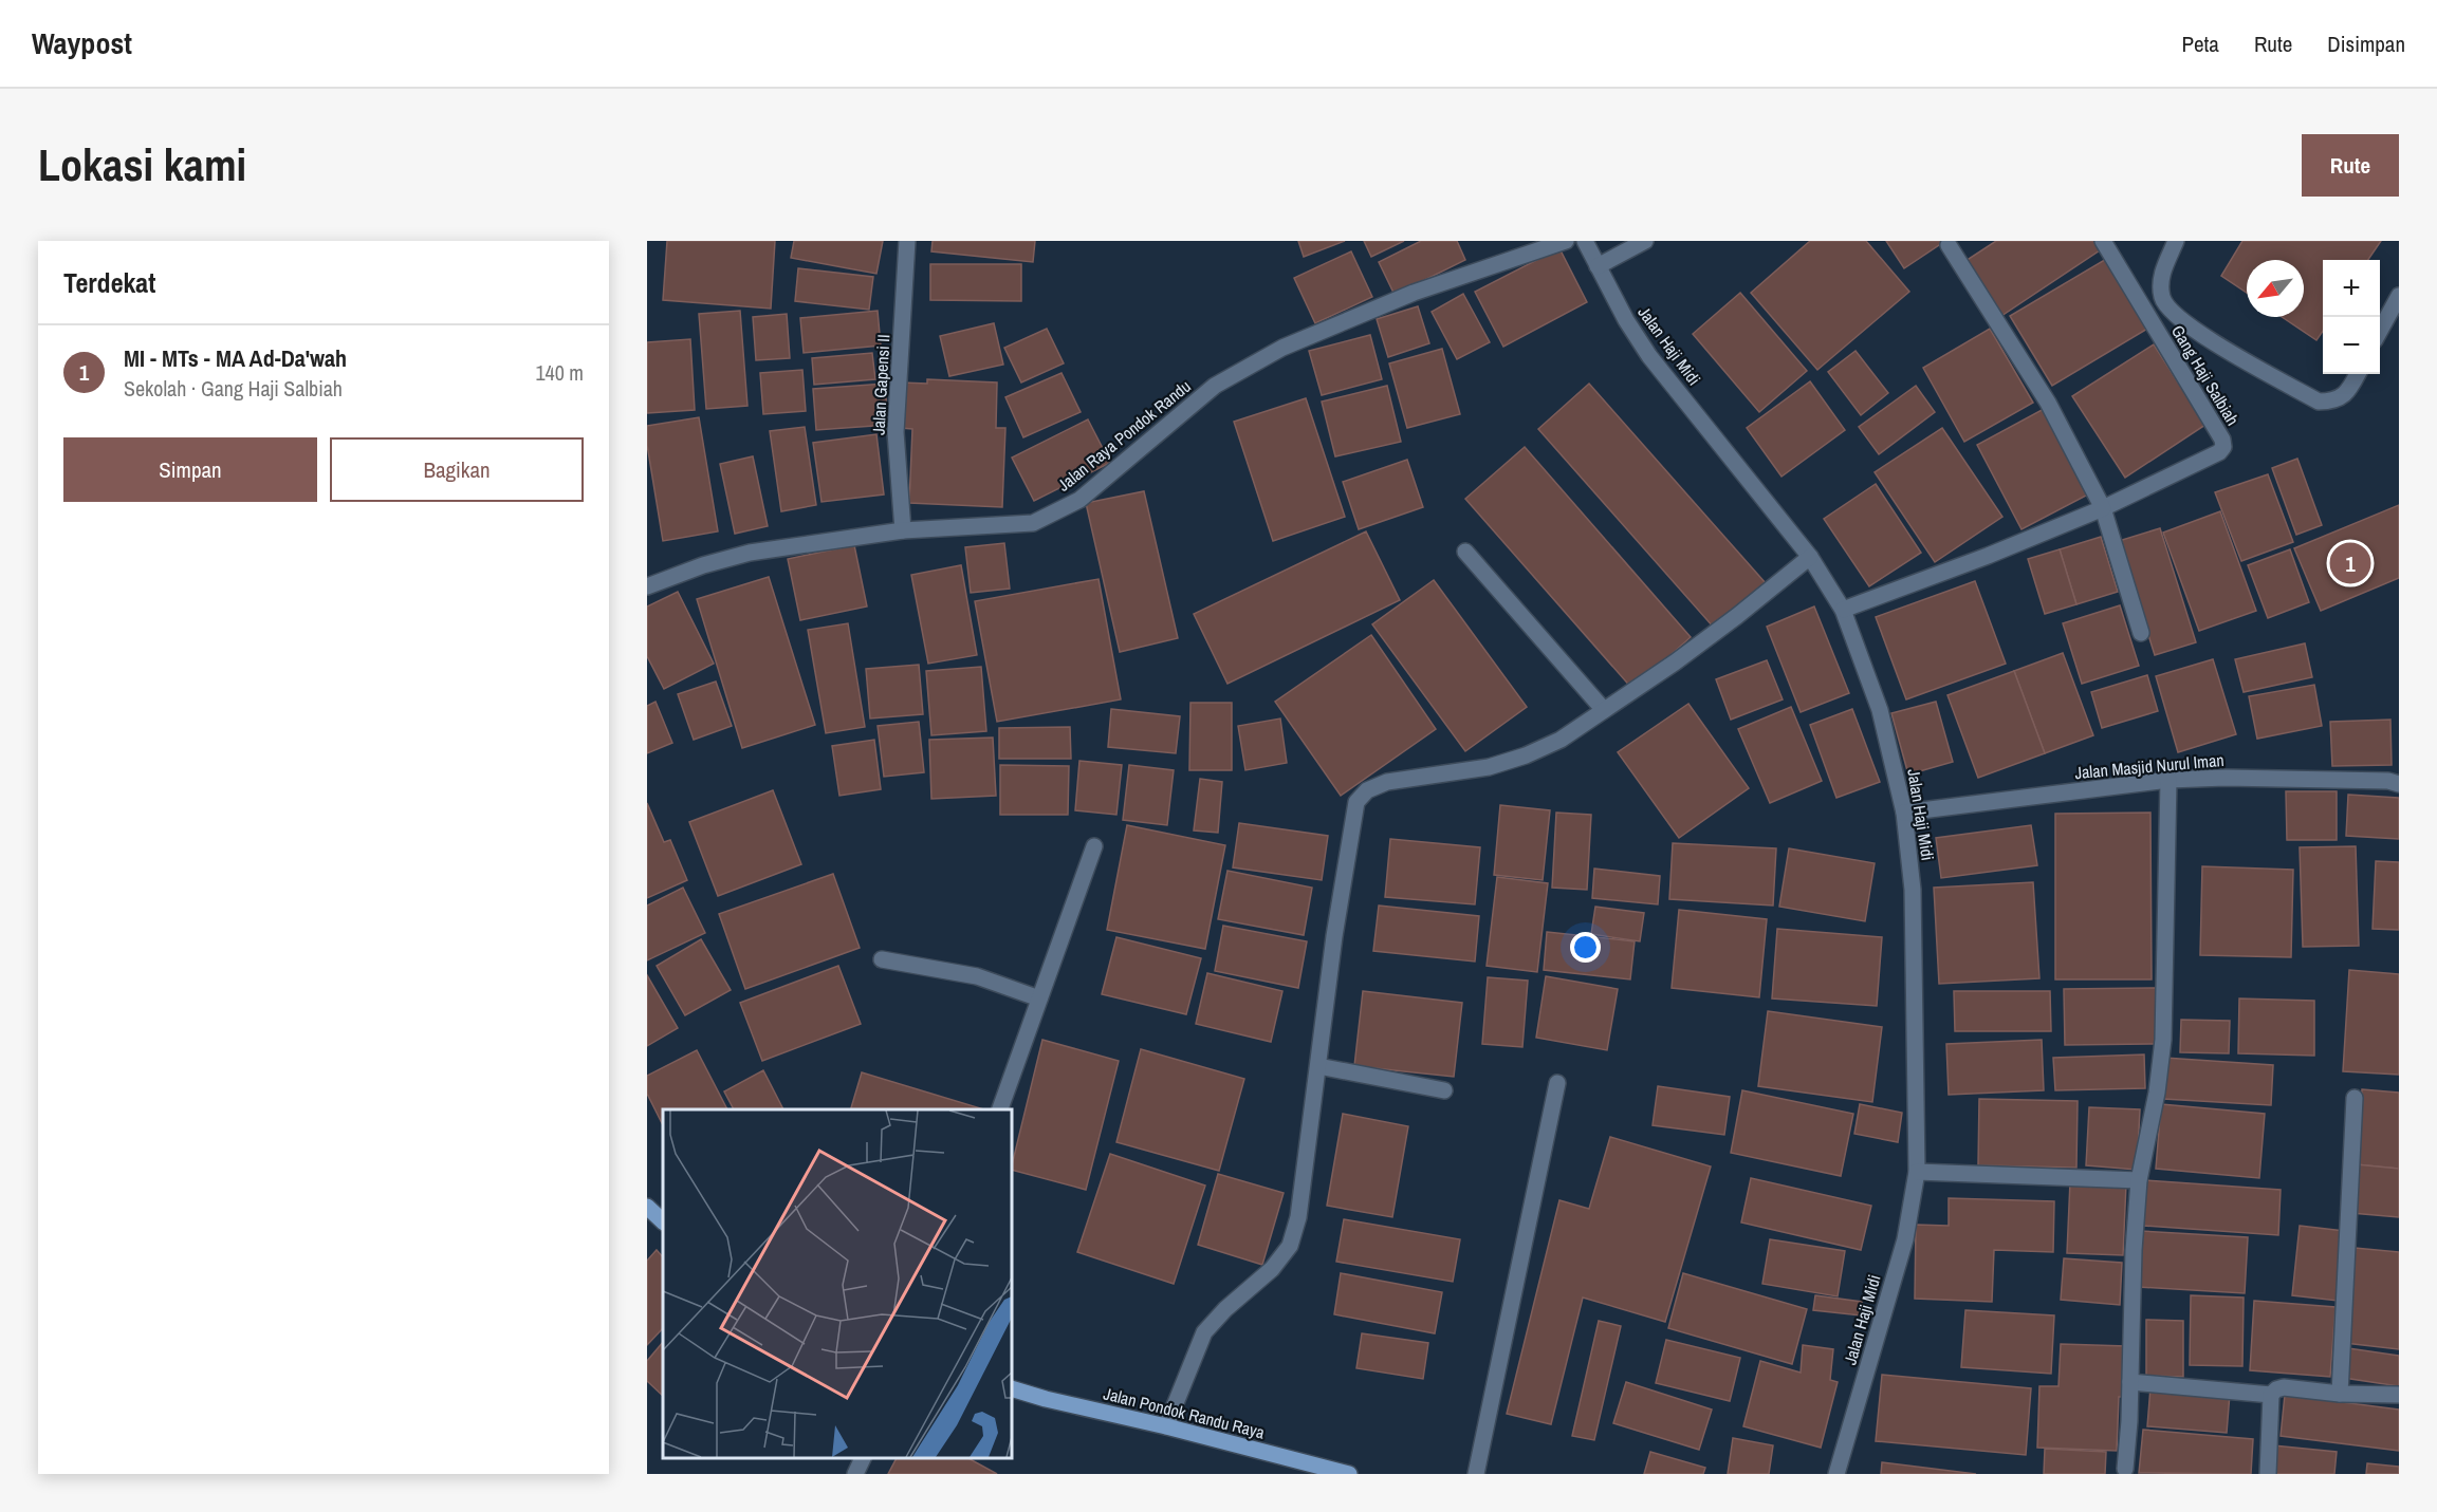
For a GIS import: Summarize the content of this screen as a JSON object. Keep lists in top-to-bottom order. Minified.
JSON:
{"streets":{"main road":["Jalan Pondok Randu Raya"],"street":["Jalan Haji Midi","Gang Haji Salbiah","Jalan Gapensi II","Jalan Raya Pondok Randu","Jalan Masjid Nurul Iman"]},"crossings":[["Jalan Haji Midi","Gang Haji Salbiah"],["Jalan Haji Midi","Jalan Masjid Nurul Iman"],["Jalan Gapensi II","Jalan Raya Pondok Randu"]],"north":"bottom left","page":{"header":"Waypost","nav":["Peta","Rute","Disimpan"],"buttons":["Rute",["Simpan","Bagikan"]],"title":"Lokasi kami","heading":"Terdekat","map_buttons":["+","−"],"list":[{"mark":"1","name":"MI - MTs - MA Ad-Da'wah","note":"Sekolah · Gang Haji Salbiah","value":"140 m"}],"pins":"1"}}
